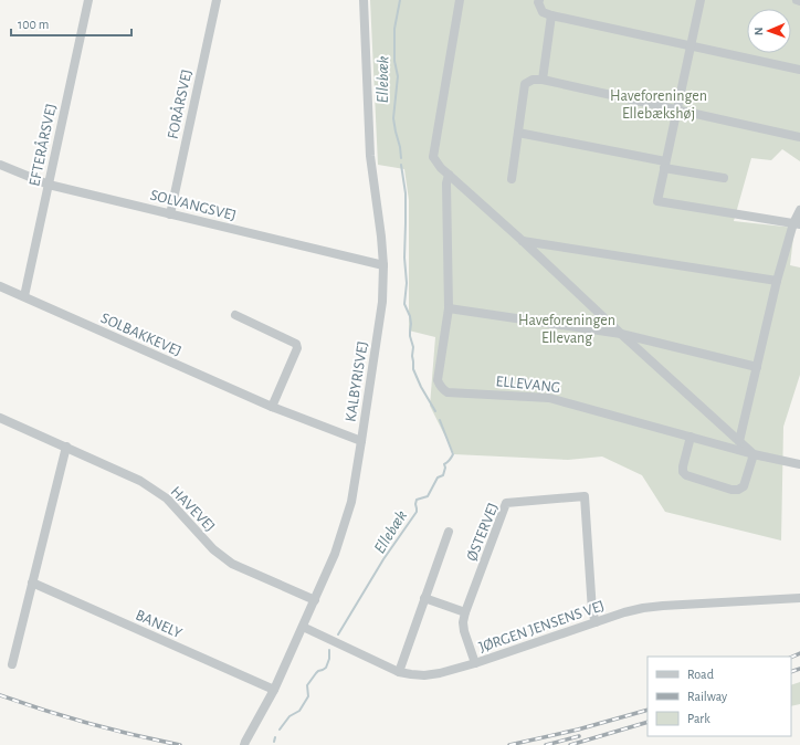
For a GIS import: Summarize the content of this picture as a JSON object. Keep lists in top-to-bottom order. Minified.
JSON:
{"streets":{"street":["FORÅRSVEJ","EFTERÅRSVEJ","SOLVANGSVEJ","SOLBAKKEVEJ","KALBYRISVEJ","ELLEVANG","HAVEVEJ","ØSTERVEJ","BANELY","JØRGEN JENSENS VEJ"]},"crossings":[["FORÅRSVEJ","SOLVANGSVEJ"],["EFTERÅRSVEJ","SOLVANGSVEJ"],["EFTERÅRSVEJ","SOLBAKKEVEJ"],["SOLVANGSVEJ","KALBYRISVEJ"],["SOLBAKKEVEJ","KALBYRISVEJ"],["KALBYRISVEJ","HAVEVEJ"],["KALBYRISVEJ","BANELY"],["KALBYRISVEJ","JØRGEN JENSENS VEJ"],["ØSTERVEJ","JØRGEN JENSENS VEJ"]],"water":["Ellebæk"],"parks":["Haveforeningen Ellebækshøj","Haveforeningen Ellevang"],"legend":["Road","Railway","Park"],"scale_bar":"100 m","north":"left"}
